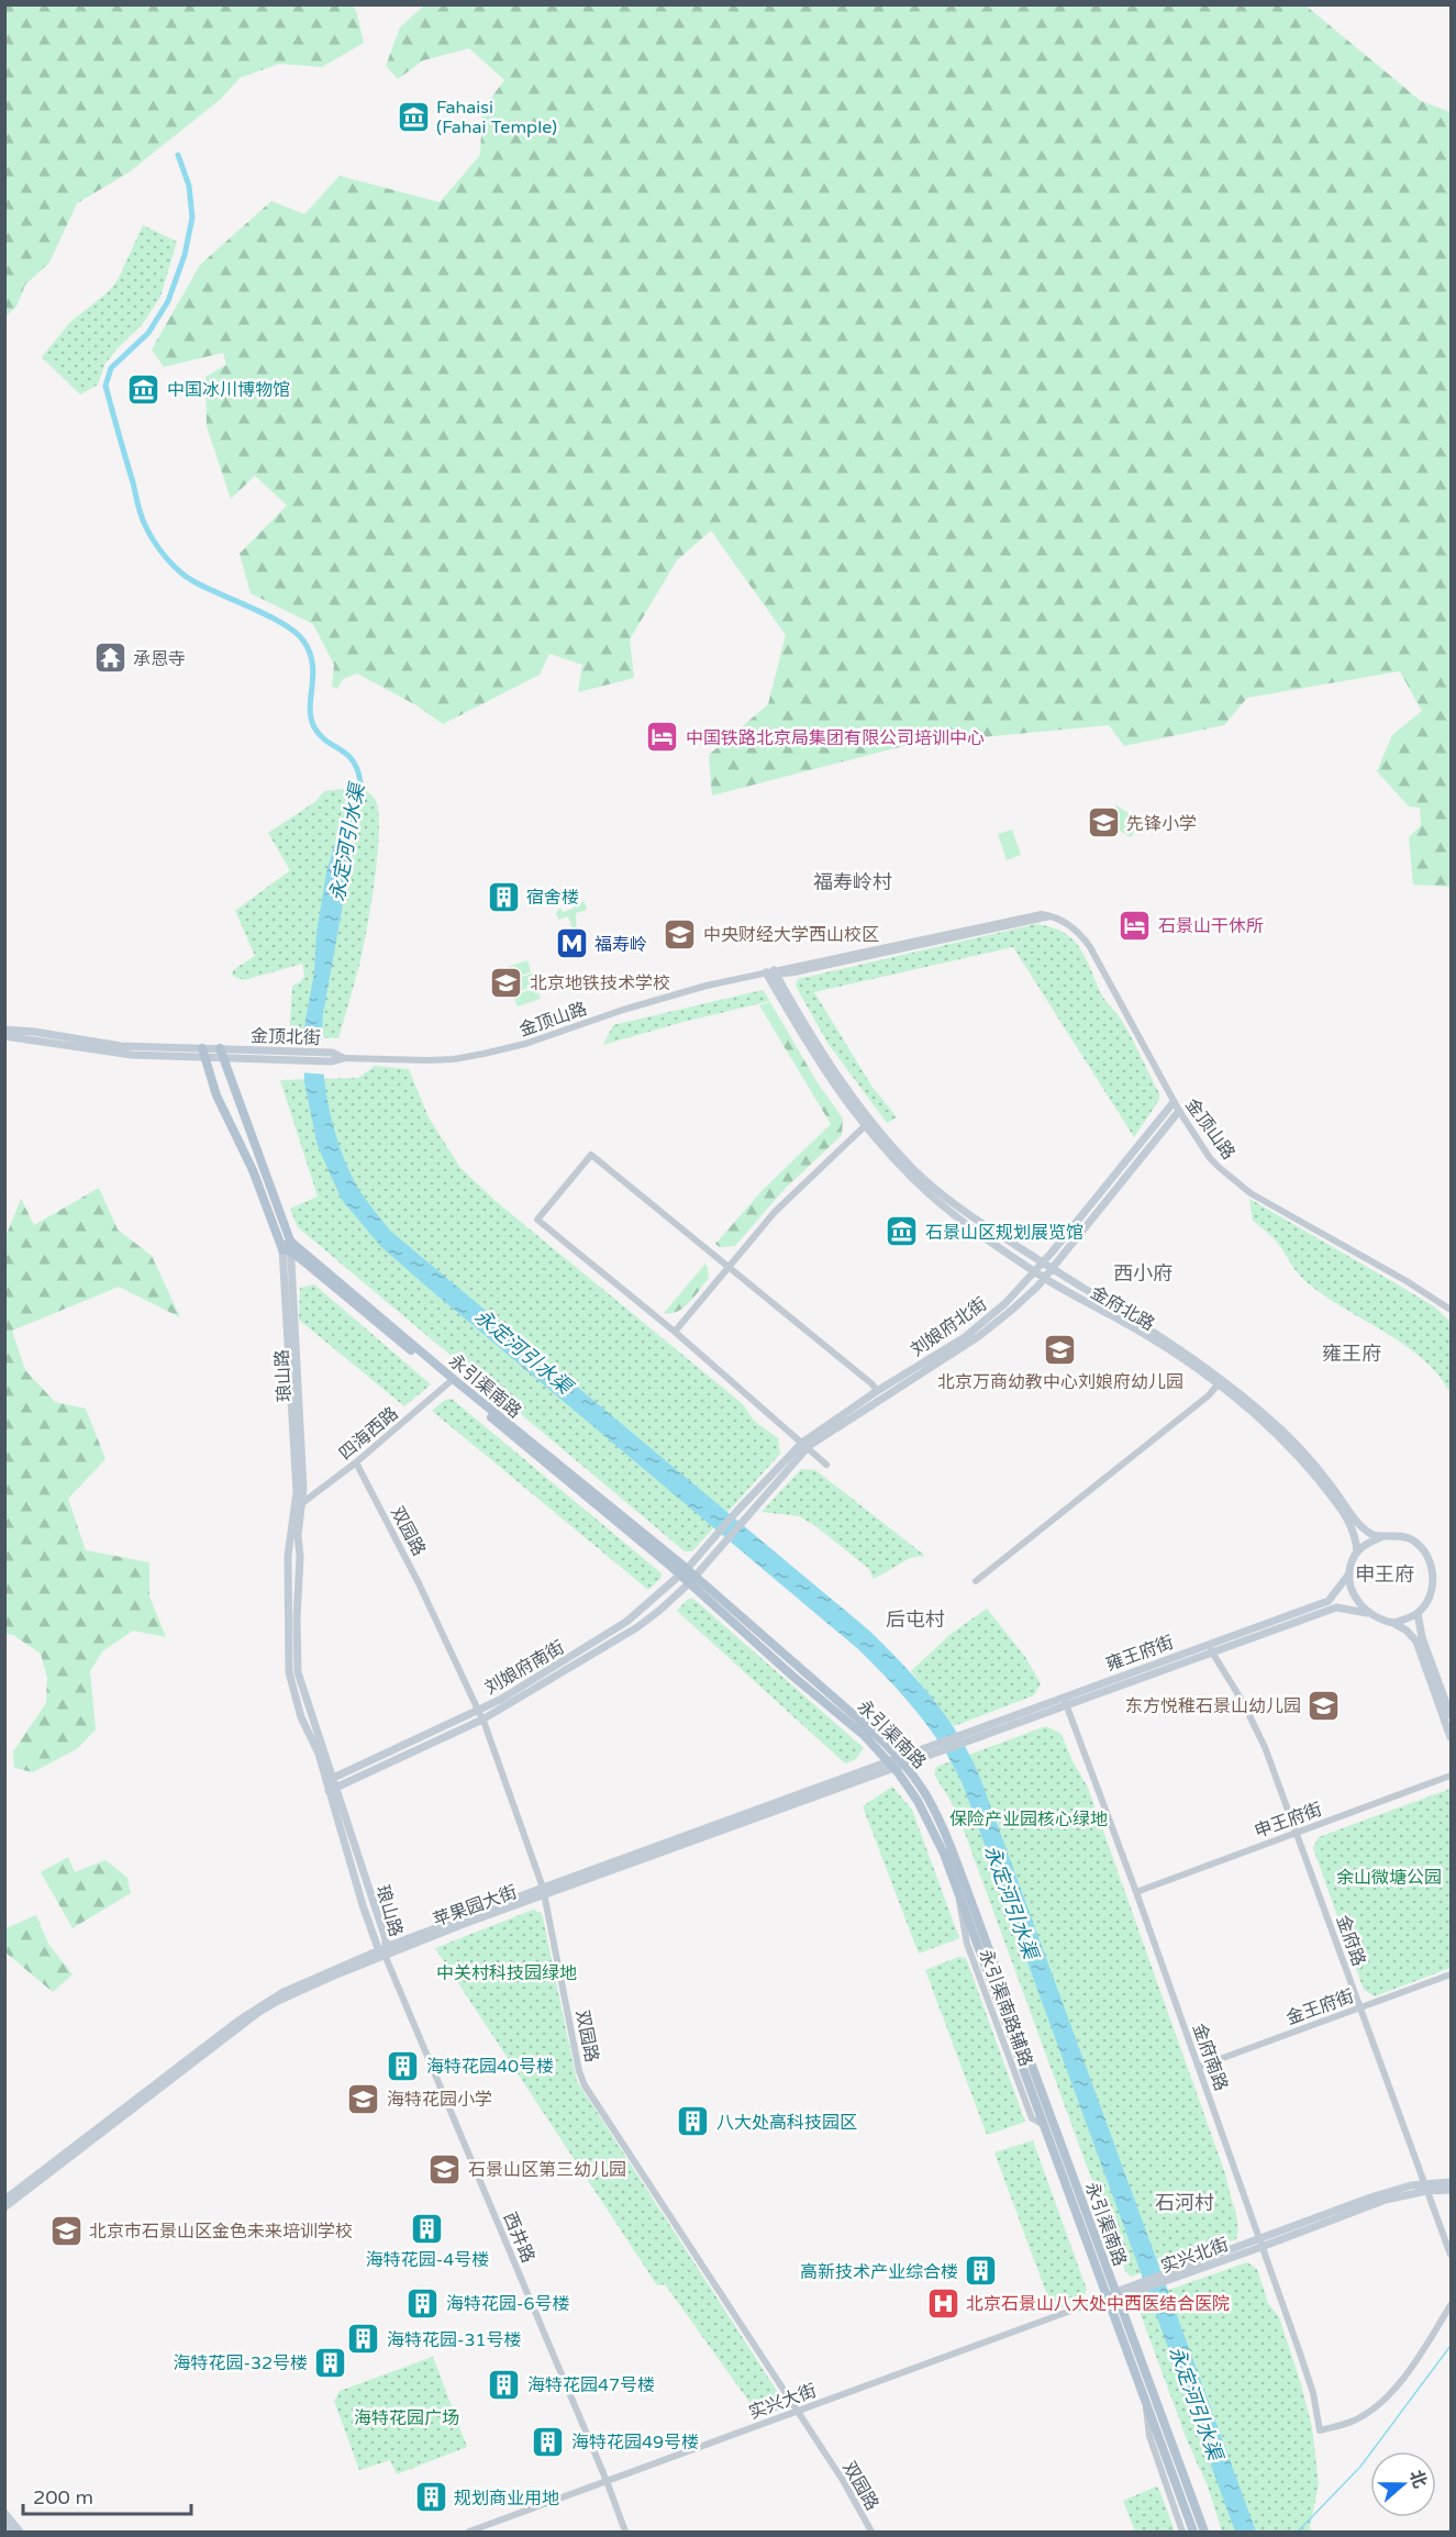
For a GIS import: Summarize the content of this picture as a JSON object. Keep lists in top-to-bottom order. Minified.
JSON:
{"streets":{"main road":["金顶北街","金府北路","刘娘府北街","琅山路","永引渠南路","雍王府街","刘娘府南街","苹果园大街","实兴北街"],"street":["金顶山路","四海西路","双园路","申王府街","金府路","金王府街","金府南路","西井路","实兴大街"]},"crossings":[["金顶山路","金顶北街"],["金顶山路","金府北路"],["金顶山路","刘娘府北街"],["金顶北街","永引渠南路"],["金府北路","刘娘府北街"],["金府北路","雍王府街"],["刘娘府北街","永引渠南路"],["刘娘府北街","刘娘府南街"],["琅山路","永引渠南路"],["琅山路","四海西路"],["琅山路","刘娘府南街"],["琅山路","苹果园大街"],["琅山路","西井路"],["永引渠南路","四海西路"],["永引渠南路","刘娘府南街"],["永引渠南路","苹果园大街"],["永引渠南路","实兴北街"],["永引渠南路","实兴大街"],["四海西路","双园路"],["双园路","刘娘府南街"],["双园路","苹果园大街"],["双园路","实兴大街"],["雍王府街","苹果园大街"],["雍王府街","金府路"],["雍王府街","金府南路"],["申王府街","金府路"],["申王府街","金府南路"],["苹果园大街","西井路"],["金府路","金王府街"],["金府路","实兴北街"],["金王府街","金府南路"],["金府南路","实兴北街"],["西井路","实兴大街"],["实兴北街","实兴大街"]],"districts":["福寿岭村","西小府","雍王府","申王府","后屯村","石河村"],"water":["永定河引水渠"],"parks":["保险产业园核心绿地","余山微塘公园","中关村科技园绿地","海特花园广场"],"places":{"museum":["Fahaisi (Fahai Temple)","中国冰川博物馆","石景山区规划展览馆"],"temple":["承恩寺"],"hotel":["中国铁路北京局集团有限公司培训中心","石景山干休所"],"school or university":["先锋小学","中央财经大学西山校区","北京地铁技术学校","北京万商幼教中心刘娘府幼儿园","东方悦稚石景山幼儿园","海特花园小学","石景山区第三幼儿园","北京市石景山区金色未来培训学校"],"building":["宿舍楼","海特花园40号楼","八大处高科技园区","海特花园-4号楼","高新技术产业综合楼","海特花园-6号楼","海特花园-31号楼","海特花园-32号楼","海特花园47号楼","海特花园49号楼","规划商业用地"],"metro station":["福寿岭"],"hospital":["北京石景山八大处中西医结合医院"]},"scale_bar":"200 m","north":"right"}
